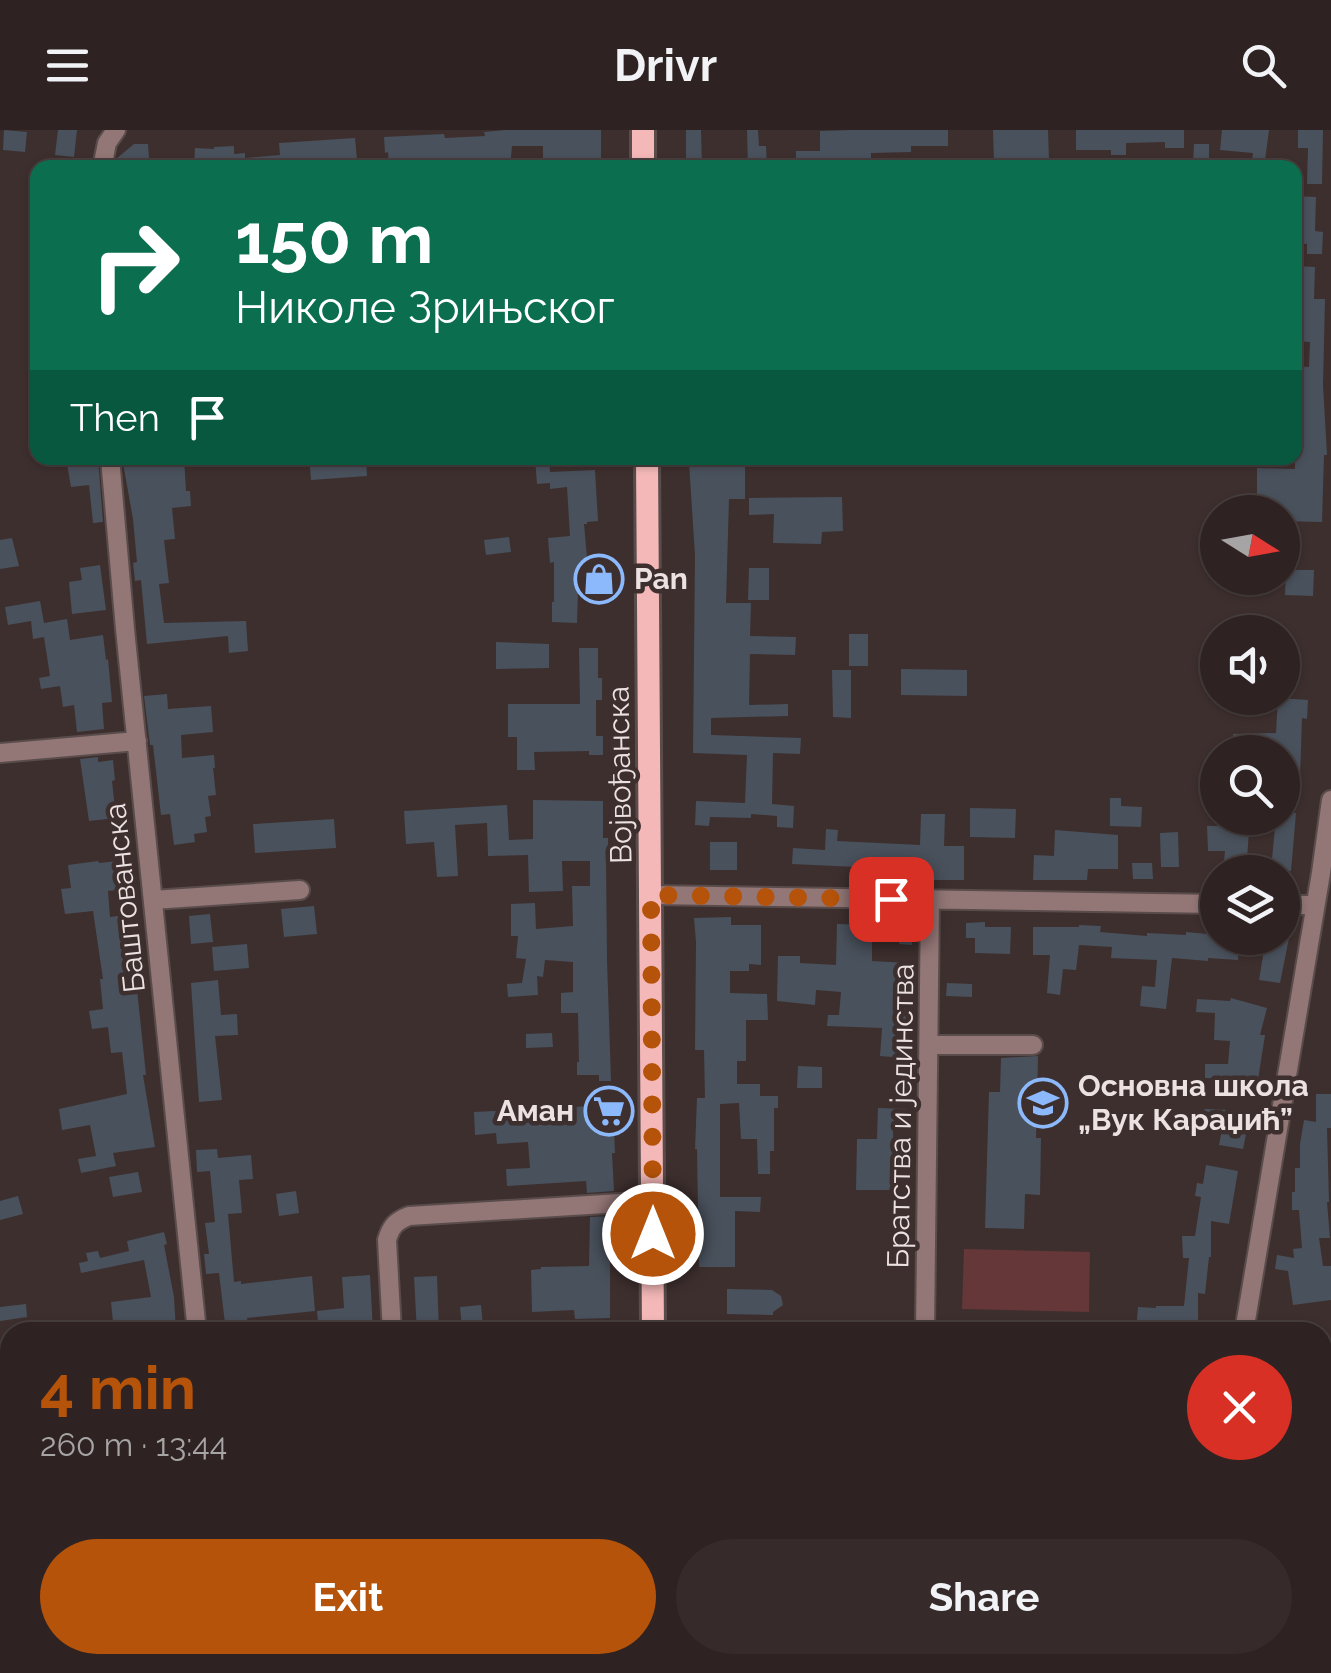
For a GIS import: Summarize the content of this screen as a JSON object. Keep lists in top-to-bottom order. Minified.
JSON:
{"streets":{"main road":["Војвођанска"],"street":["Баштованска","Братства и јединства"]},"places":{"shop":["Pan"],"school or university":["Основна школа „Вук Караџић”"],"supermarket":["Аман"]},"north":"right","page":{"header":"Drivr","turn":["150 m","Николе Зрињског"],"then":"Then","heading":["4 min","260 m · 13:44"],"buttons":["Exit","Share"]}}
